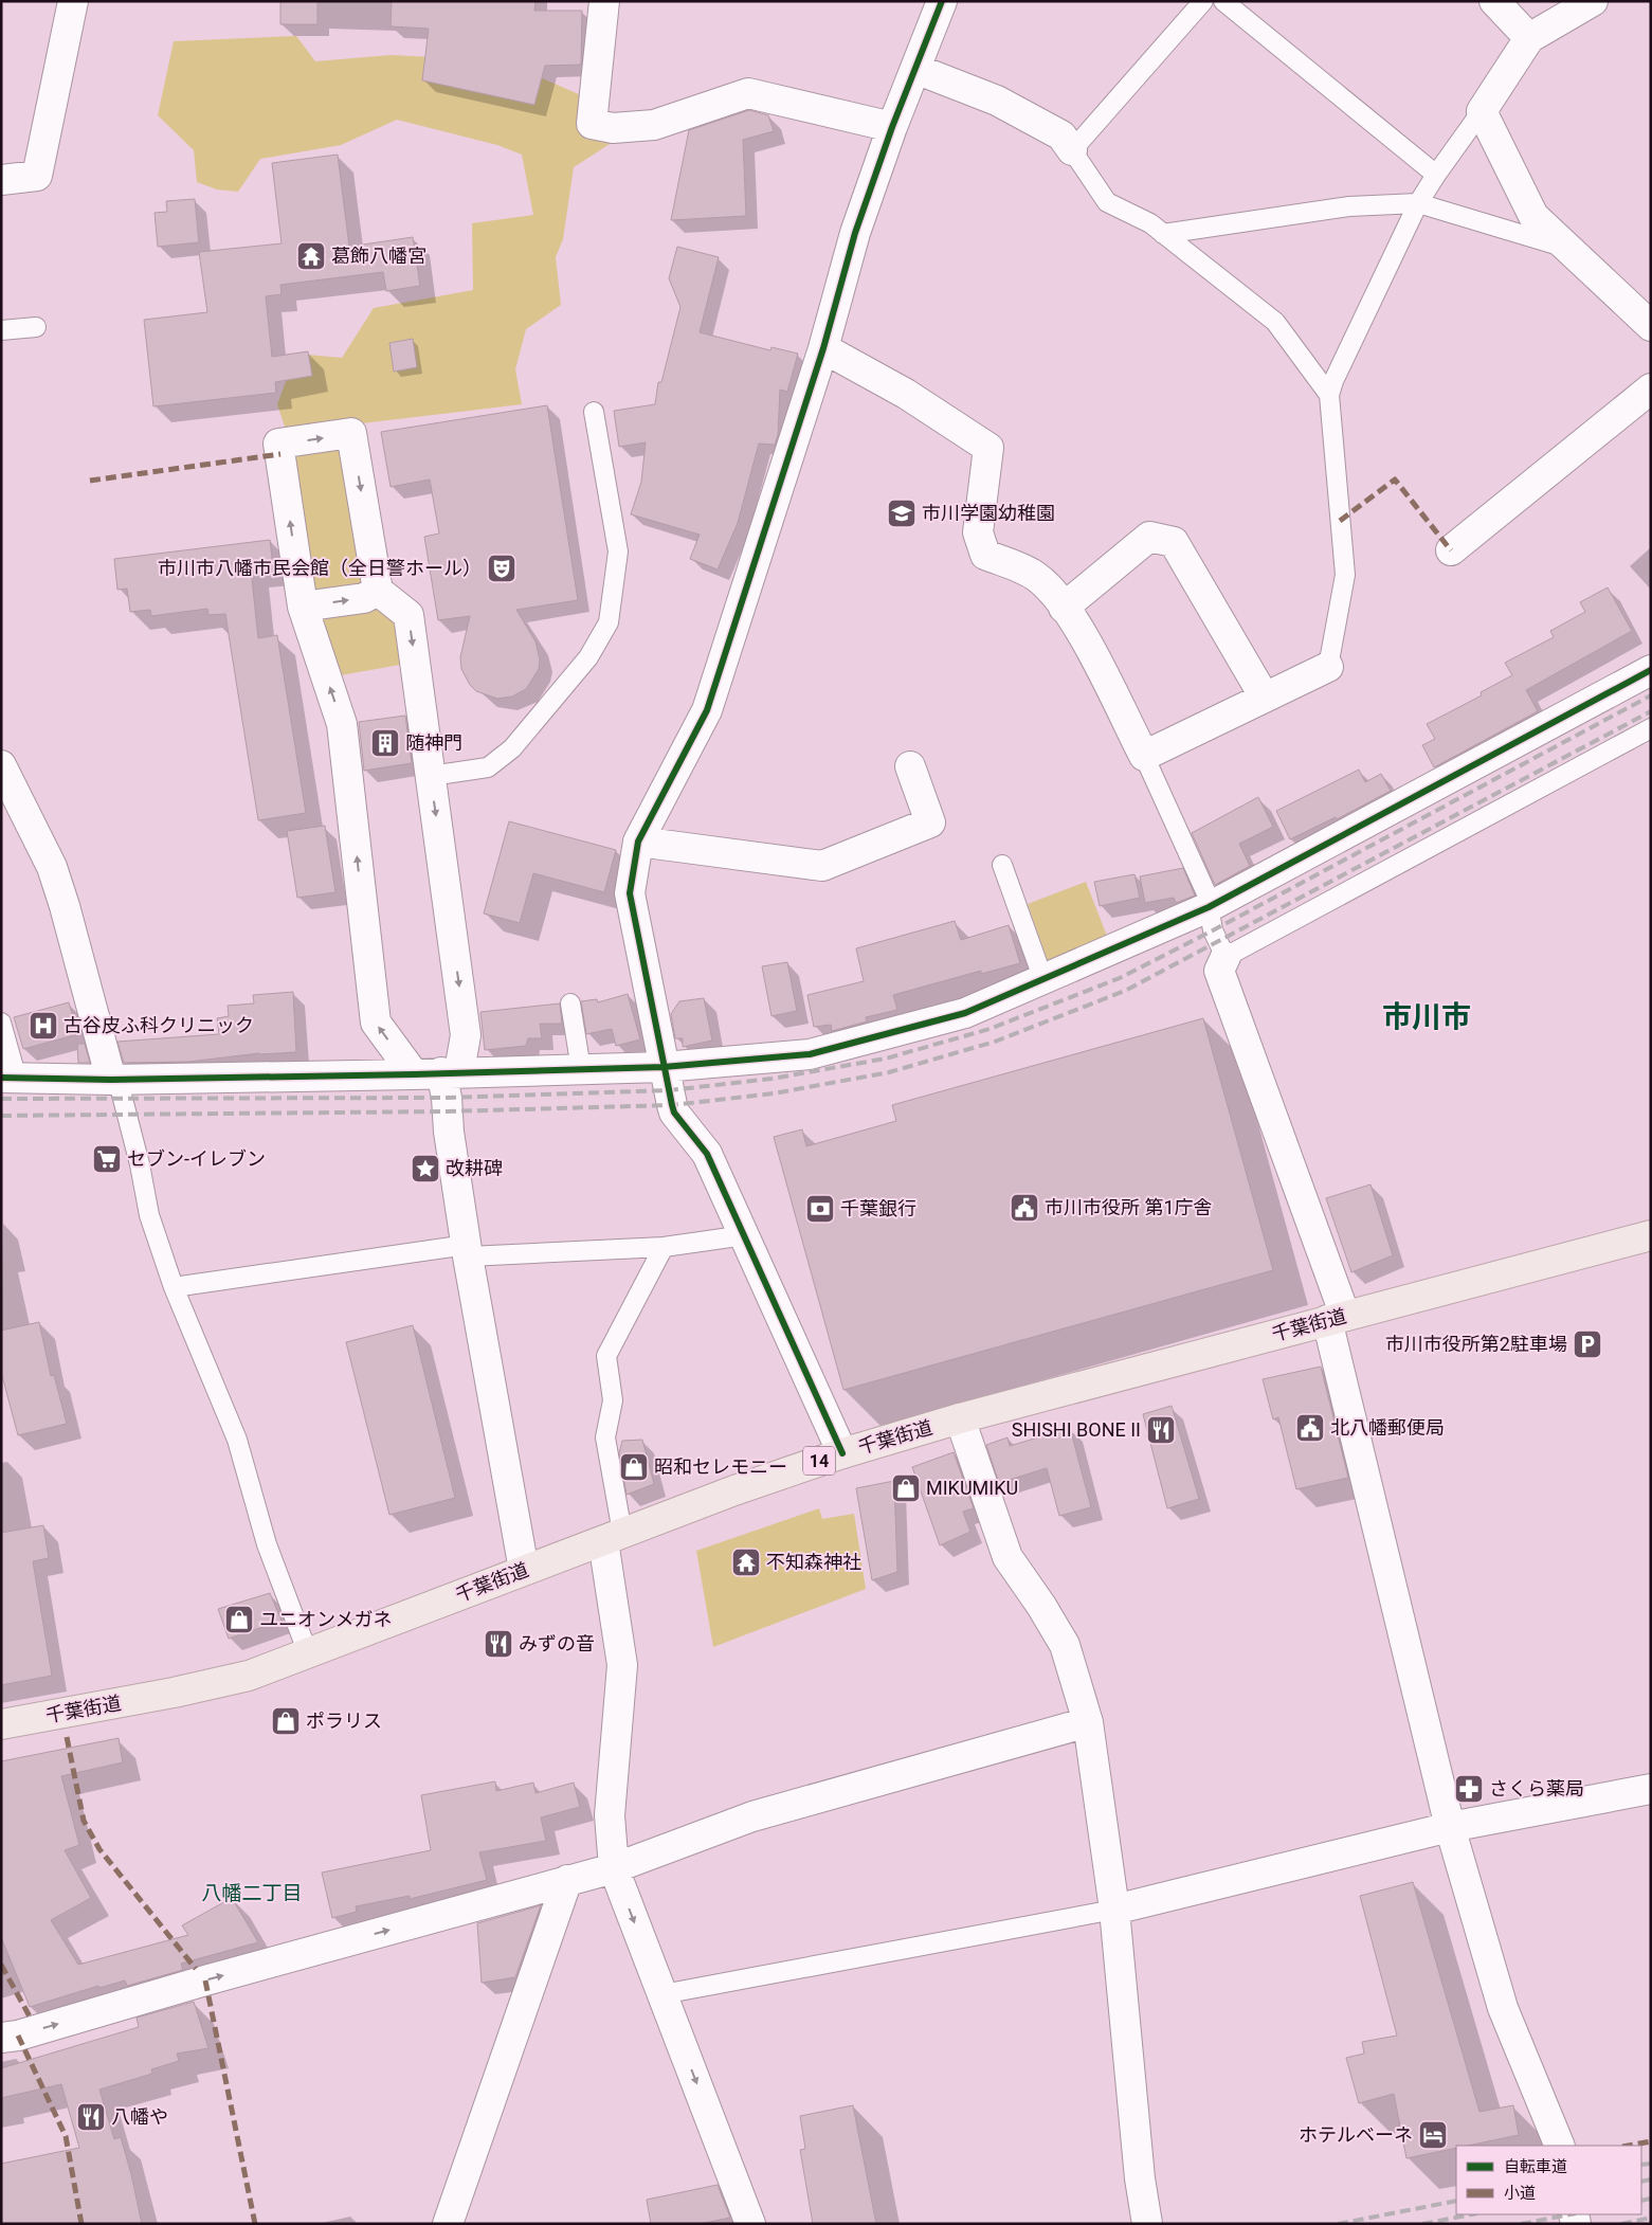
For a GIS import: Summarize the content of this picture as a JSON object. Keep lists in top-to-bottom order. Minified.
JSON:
{"streets":{"highway":["千葉街道","14"]},"districts":["市川市","八幡二丁目"],"places":{"temple":["葛飾八幡宮","不知森神社"],"school or university":["市川学園幼稚園"],"theatre":["市川市八幡市民会館（全日警ホール）"],"building":["随神門"],"hospital":["古谷皮ふ科クリニック"],"supermarket":["セブン-イレブン"],"place":["改耕碑"],"public building":["市川市役所 第1庁舎","北八幡郵便局"],"bank":["千葉銀行"],"parking":["市川市役所第2駐車場"],"restaurant":["SHISHI BONE II","みずの音","八幡や"],"shop":["昭和セレモニー","MIKUMIKU","ユニオンメガネ","ポラリス"],"pharmacy":["さくら薬局"],"hotel":["ホテルベーネ"]},"legend":["自転車道","小道"]}
